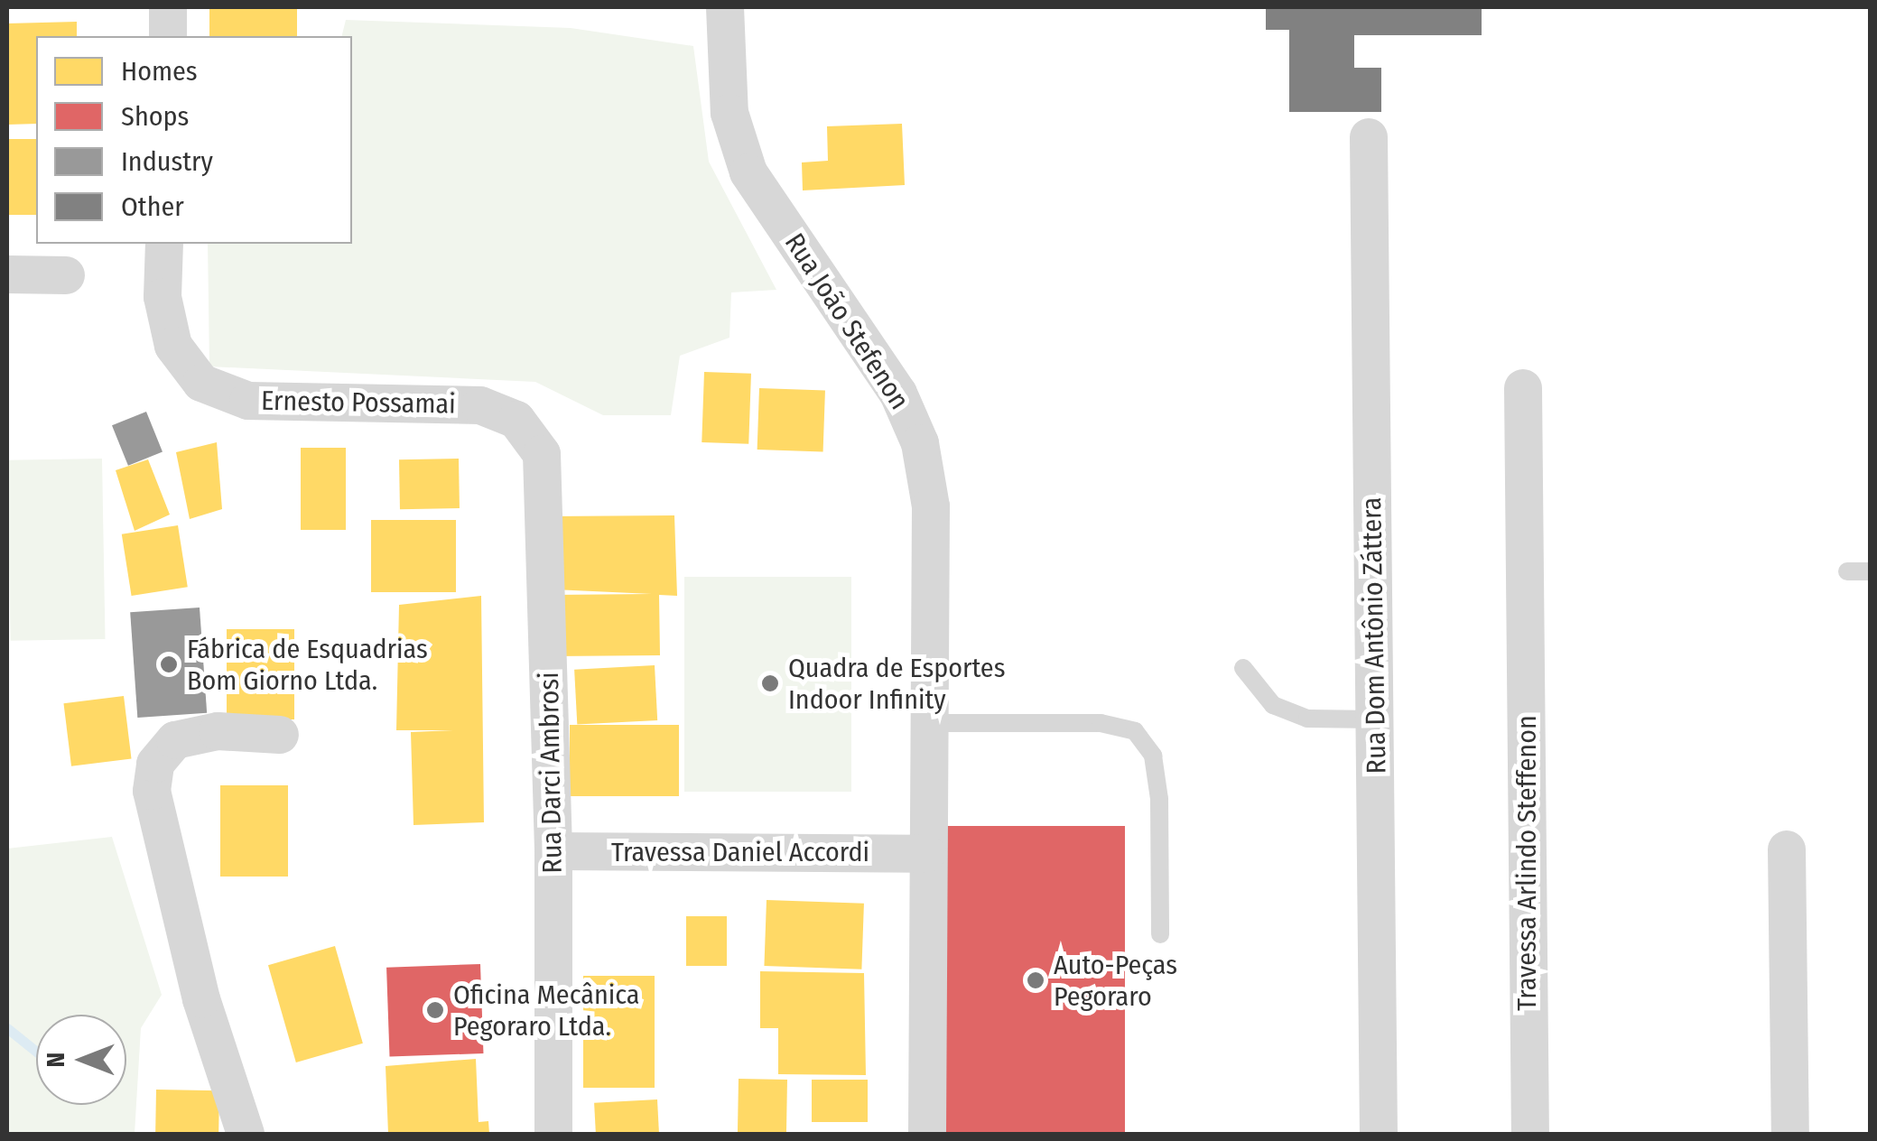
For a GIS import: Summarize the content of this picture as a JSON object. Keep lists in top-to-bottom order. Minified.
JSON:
{"streets":{"street":["Rua João Stefenon","Ernesto Possamai","Rua Dom Antônio Záttera","Rua Darci Ambrosi","Travessa Daniel Accordi","Travessa Arlindo Steffenon"]},"crossings":[["Rua João Stefenon","Travessa Daniel Accordi"],["Ernesto Possamai","Rua Darci Ambrosi"],["Rua Darci Ambrosi","Travessa Daniel Accordi"]],"places":["Fábrica de Esquadrias Bom Giorno Ltda.","Quadra de Esportes Indoor Infinity","Auto-Peças Pegoraro","Oficina Mecânica Pegoraro Ltda."],"legend":["Homes","Shops","Industry","Other"],"north":"left"}
